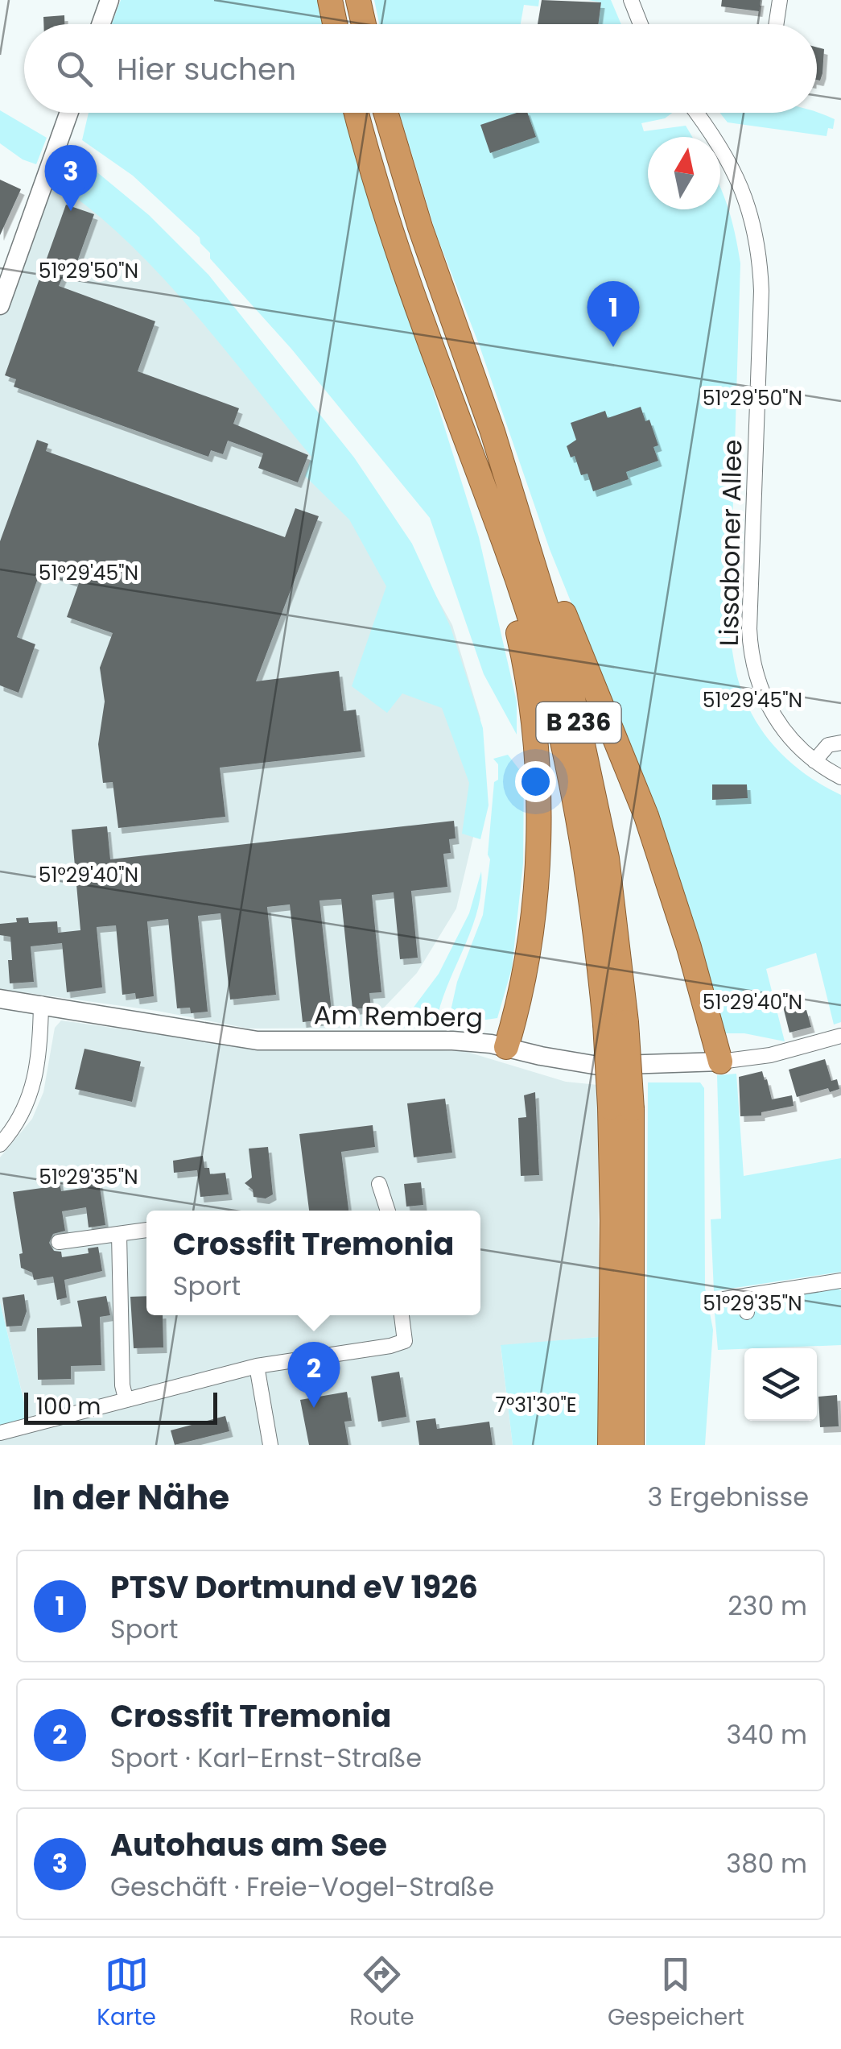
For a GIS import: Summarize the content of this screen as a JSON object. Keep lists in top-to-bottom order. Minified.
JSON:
{"streets":{"highway":["B 236"],"street":["Lissaboner Allee","Am Remberg"]},"scale_bar":"100 m","north":"top","page":{"search":"Hier suchen","pins":["3","1","2"],"popup":["Crossfit Tremonia","Sport"],"scale":"100 m","heading":["In der Nähe","3 Ergebnisse"],"list":[{"mark":"1","name":"PTSV Dortmund eV 1926","note":"Sport","value":"230 m"},{"mark":"2","name":"Crossfit Tremonia","note":"Sport · Karl-Ernst-Straße","value":"340 m"},{"mark":"3","name":"Autohaus am See","note":"Geschäft · Freie-Vogel-Straße","value":"380 m"}],"nav":["Karte","Route","Gespeichert"]},"coordinates":["51°29'50\"N","51°29'45\"N","51°29'40\"N","51°29'35\"N","7°31'30\"E"]}
